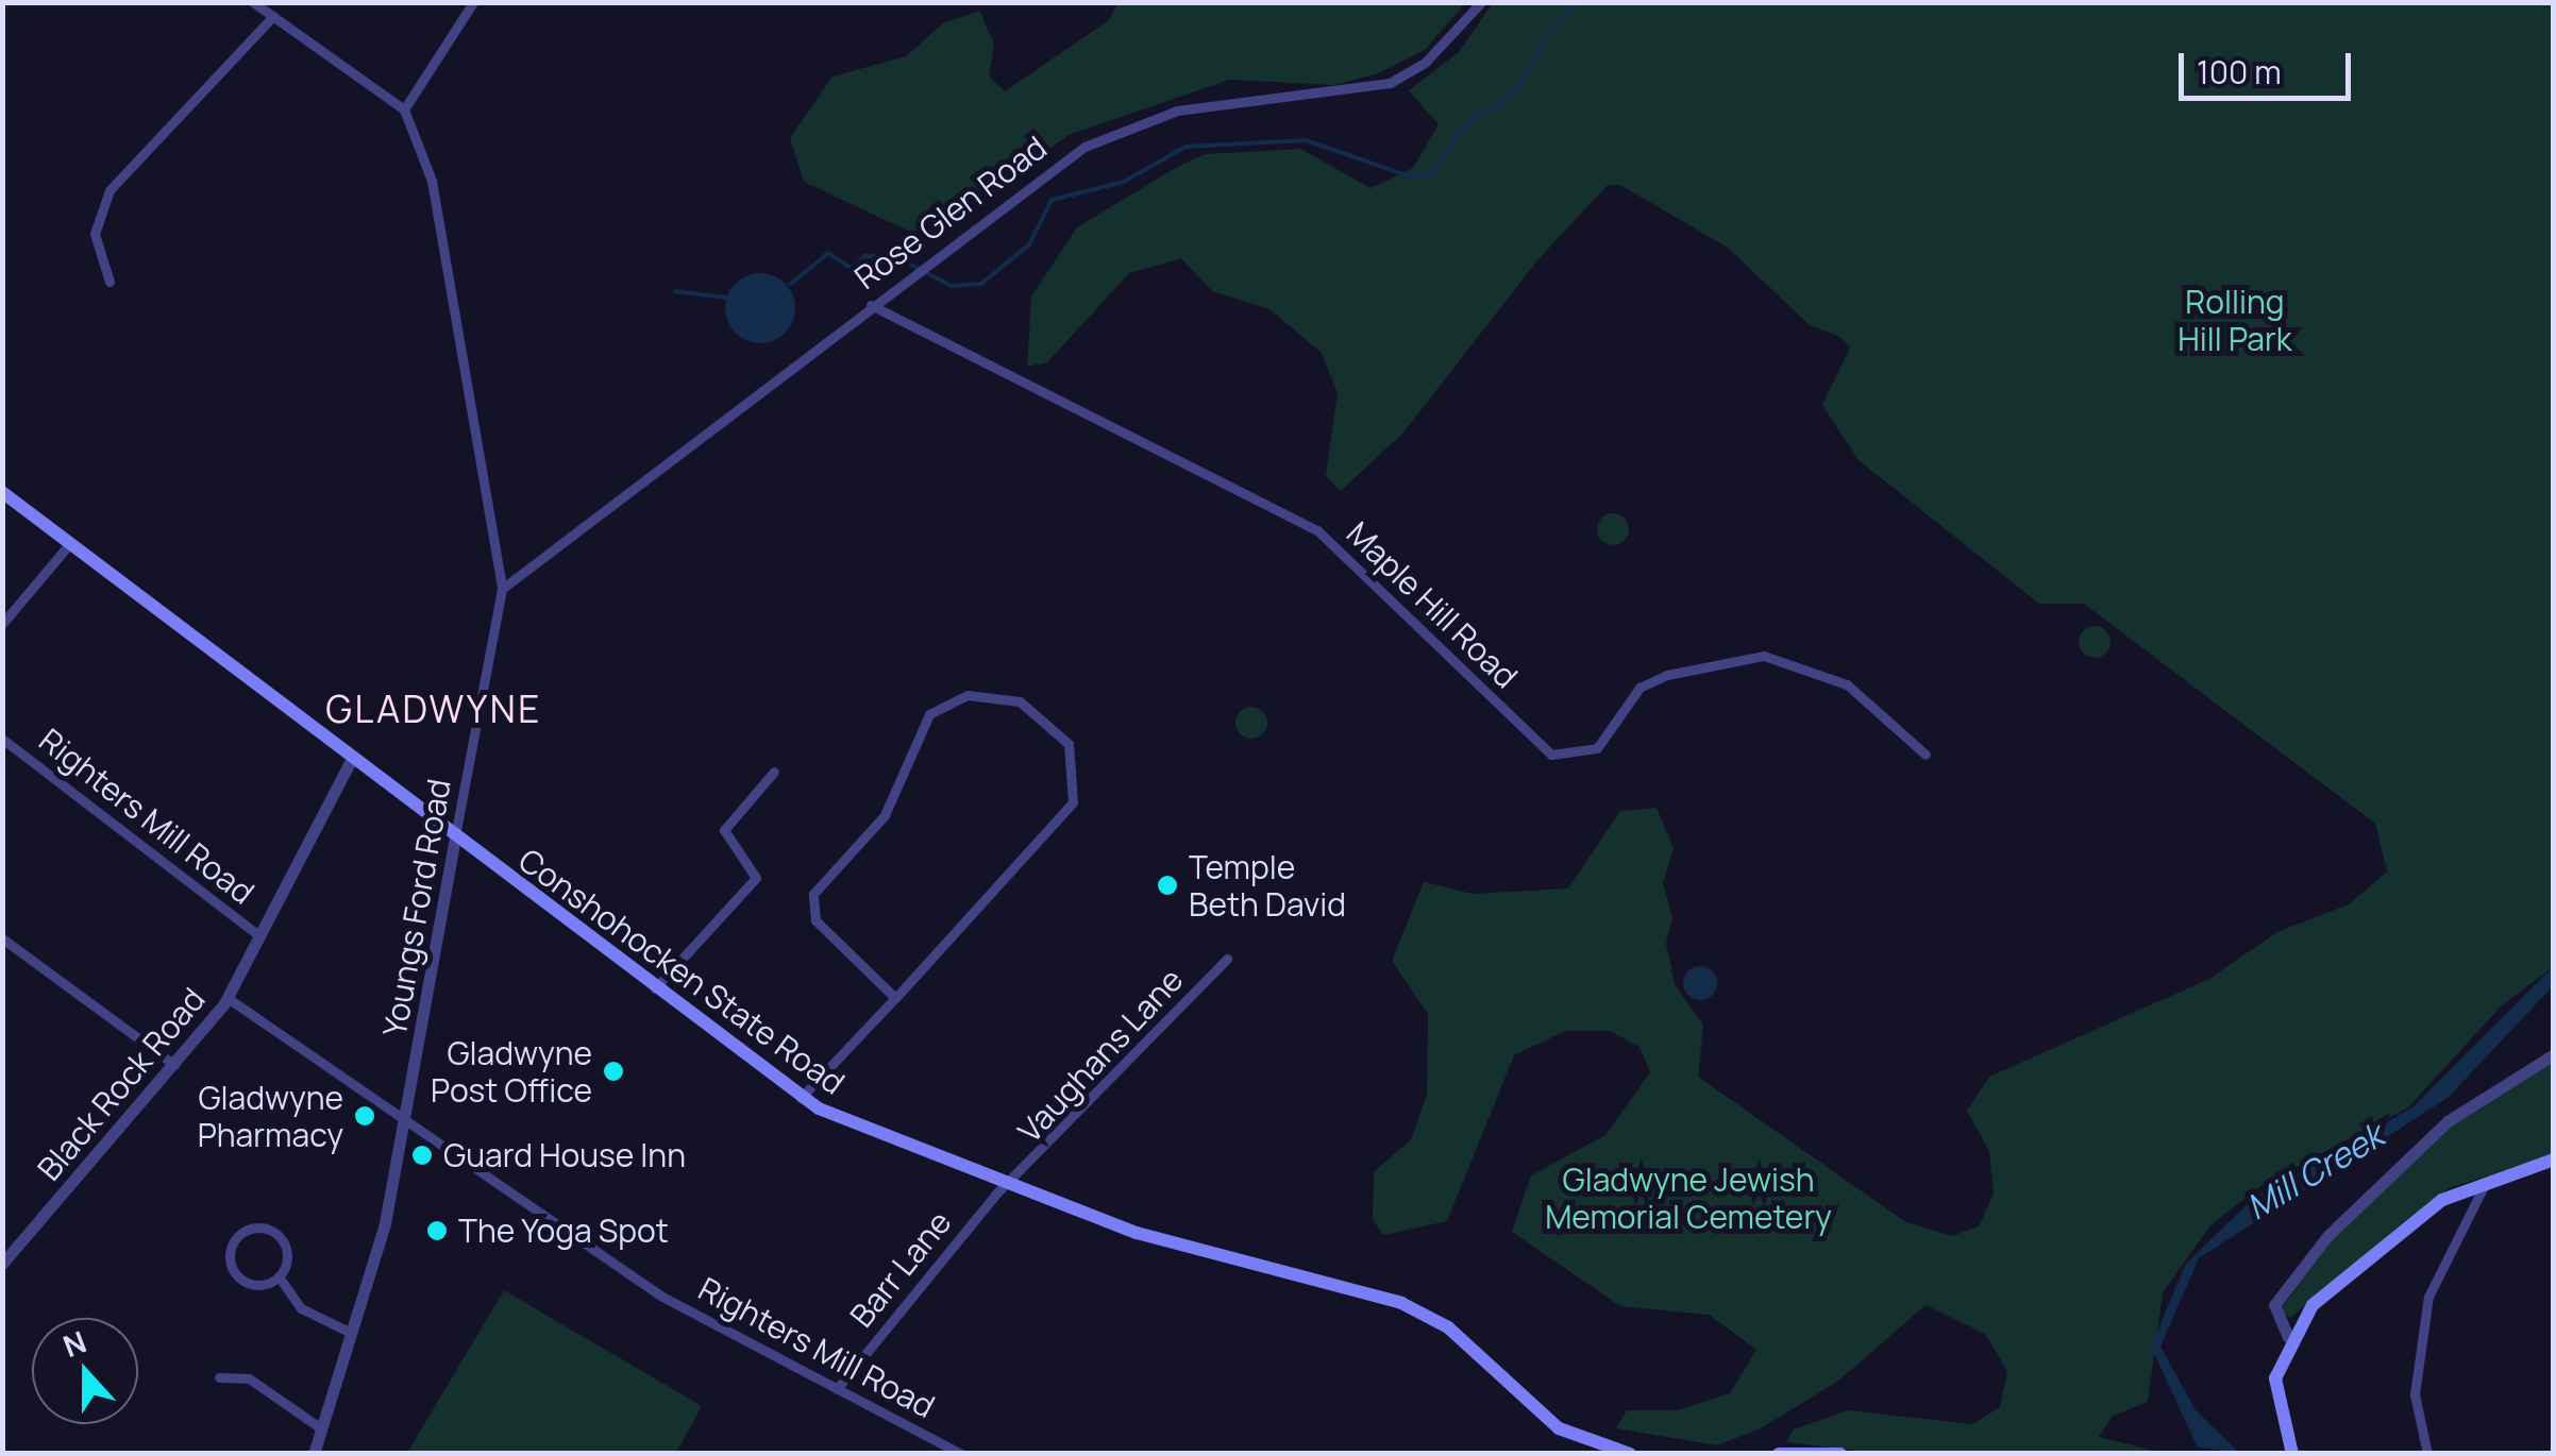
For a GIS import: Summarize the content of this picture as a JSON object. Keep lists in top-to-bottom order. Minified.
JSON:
{"streets":{"main road":["Conshohocken State Road"],"street":["Rose Glen Road","Maple Hill Road","Righters Mill Road","Youngs Ford Road","Vaughans Lane","Black Rock Road","Barr Lane"]},"crossings":[["Rose Glen Road","Maple Hill Road"],["Rose Glen Road","Youngs Ford Road"],["Righters Mill Road","Youngs Ford Road"],["Righters Mill Road","Black Rock Road"],["Righters Mill Road","Barr Lane"],["Youngs Ford Road","Conshohocken State Road"],["Conshohocken State Road","Vaughans Lane"],["Conshohocken State Road","Black Rock Road"],["Conshohocken State Road","Barr Lane"],["Vaughans Lane","Barr Lane"]],"districts":["GLADWYNE"],"water":["Mill Creek"],"parks":["Rolling Hill Park","Gladwyne Jewish Memorial Cemetery"],"places":["Temple Beth David","Gladwyne Post Office","Gladwyne Pharmacy","Guard House Inn","The Yoga Spot"],"scale_bar":"100 m","north":"top"}
